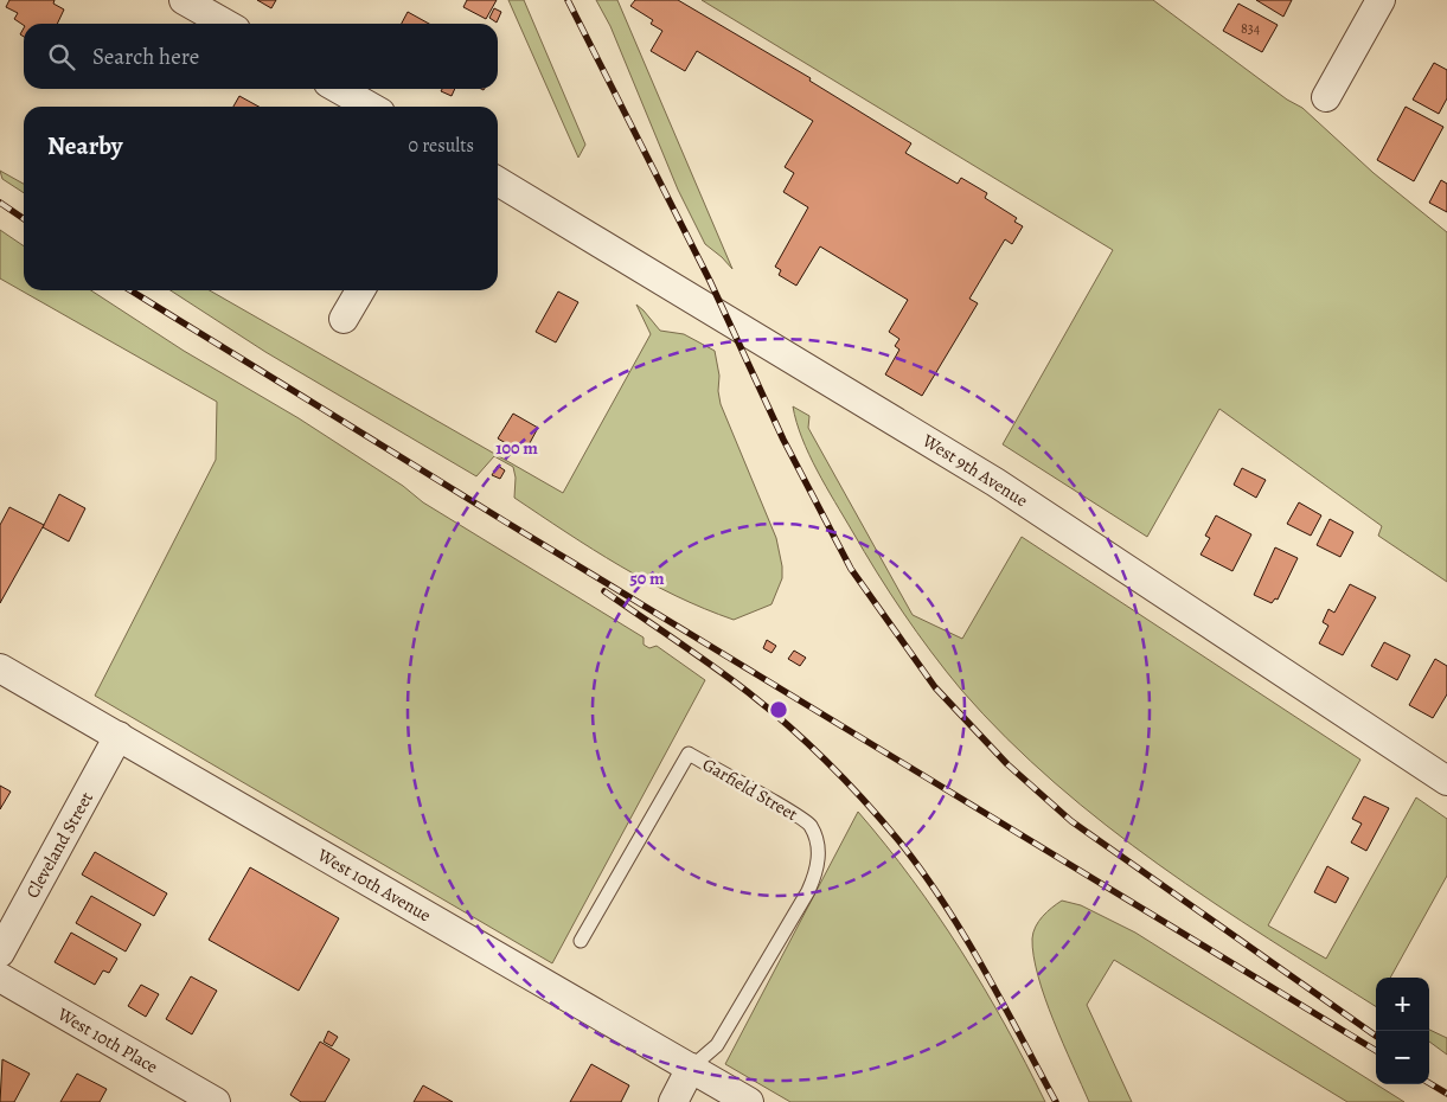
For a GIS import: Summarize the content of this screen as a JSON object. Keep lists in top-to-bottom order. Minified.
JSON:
{"streets":{"street":["West 9th Avenue","Garfield Street","Cleveland Street","West 10th Avenue","West 10th Place"]},"crossings":[["Garfield Street","West 10th Avenue"],["Cleveland Street","West 10th Avenue"]],"house_numbers":["834"],"page":{"search":"Search here","heading":["Nearby","0 results"],"map_buttons":["+","−"]},"rings":["100 m","50 m"]}
